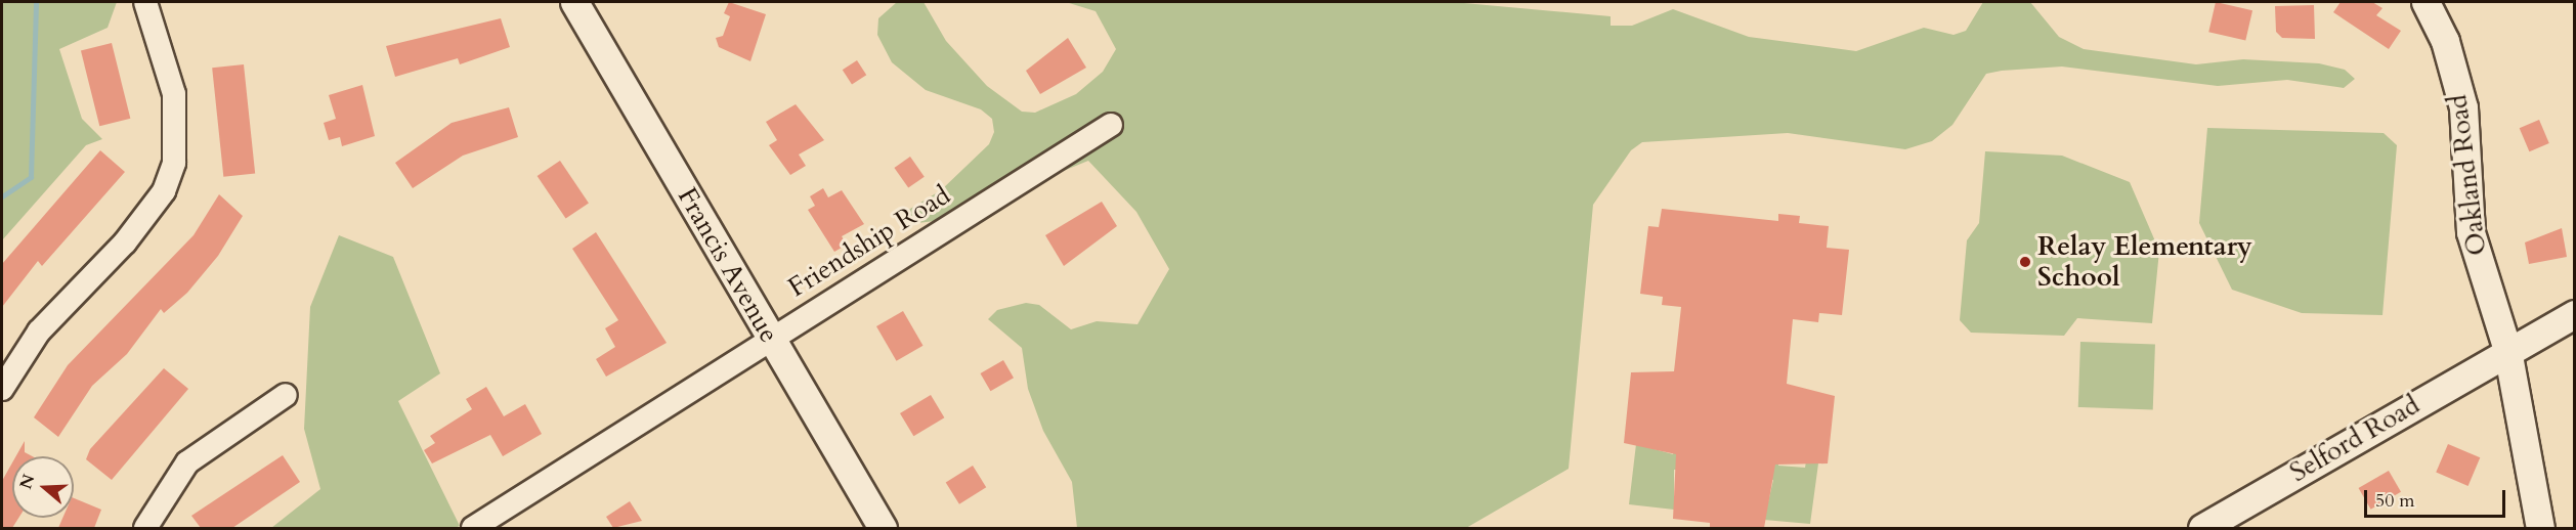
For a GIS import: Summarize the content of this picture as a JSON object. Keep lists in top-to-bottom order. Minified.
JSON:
{"streets":{"street":["Oakland Road","Friendship Road","Francis Avenue","Selford Road"]},"crossings":[["Oakland Road","Selford Road"],["Friendship Road","Francis Avenue"]],"places":["Relay Elementary School"],"scale_bar":"50 m","north":"left"}
